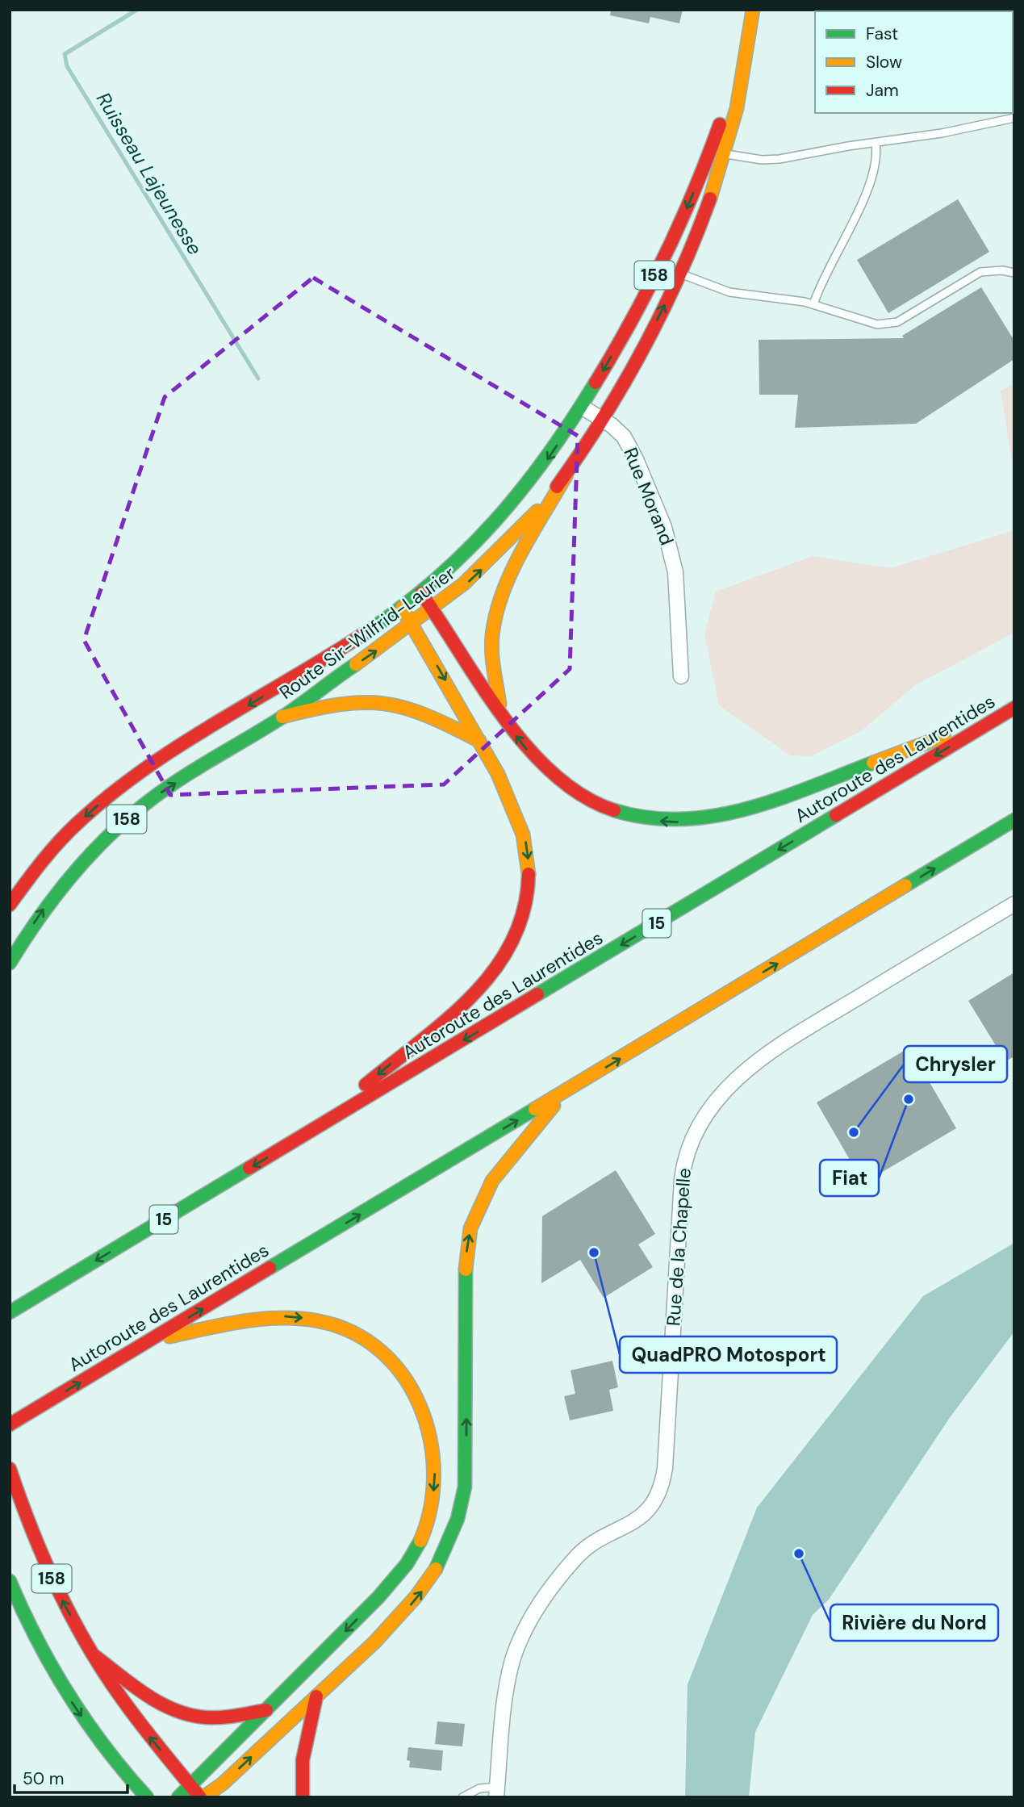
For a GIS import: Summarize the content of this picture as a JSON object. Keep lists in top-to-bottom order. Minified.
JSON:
{"streets":{"main road":["158","Route Sir-Wilfrid-Laurier","Autoroute des Laurentides","15"],"street":["Rue Morand","Rue de la Chapelle"]},"crossings":[["Rue Morand","Route Sir-Wilfrid-Laurier"]],"water":["Ruisseau Lajeunesse"],"places":["Fiat","Chrysler","QuadPRO Motosport","Rivière du Nord"],"legend":["Fast","Slow","Jam"],"scale_bar":"50 m"}
